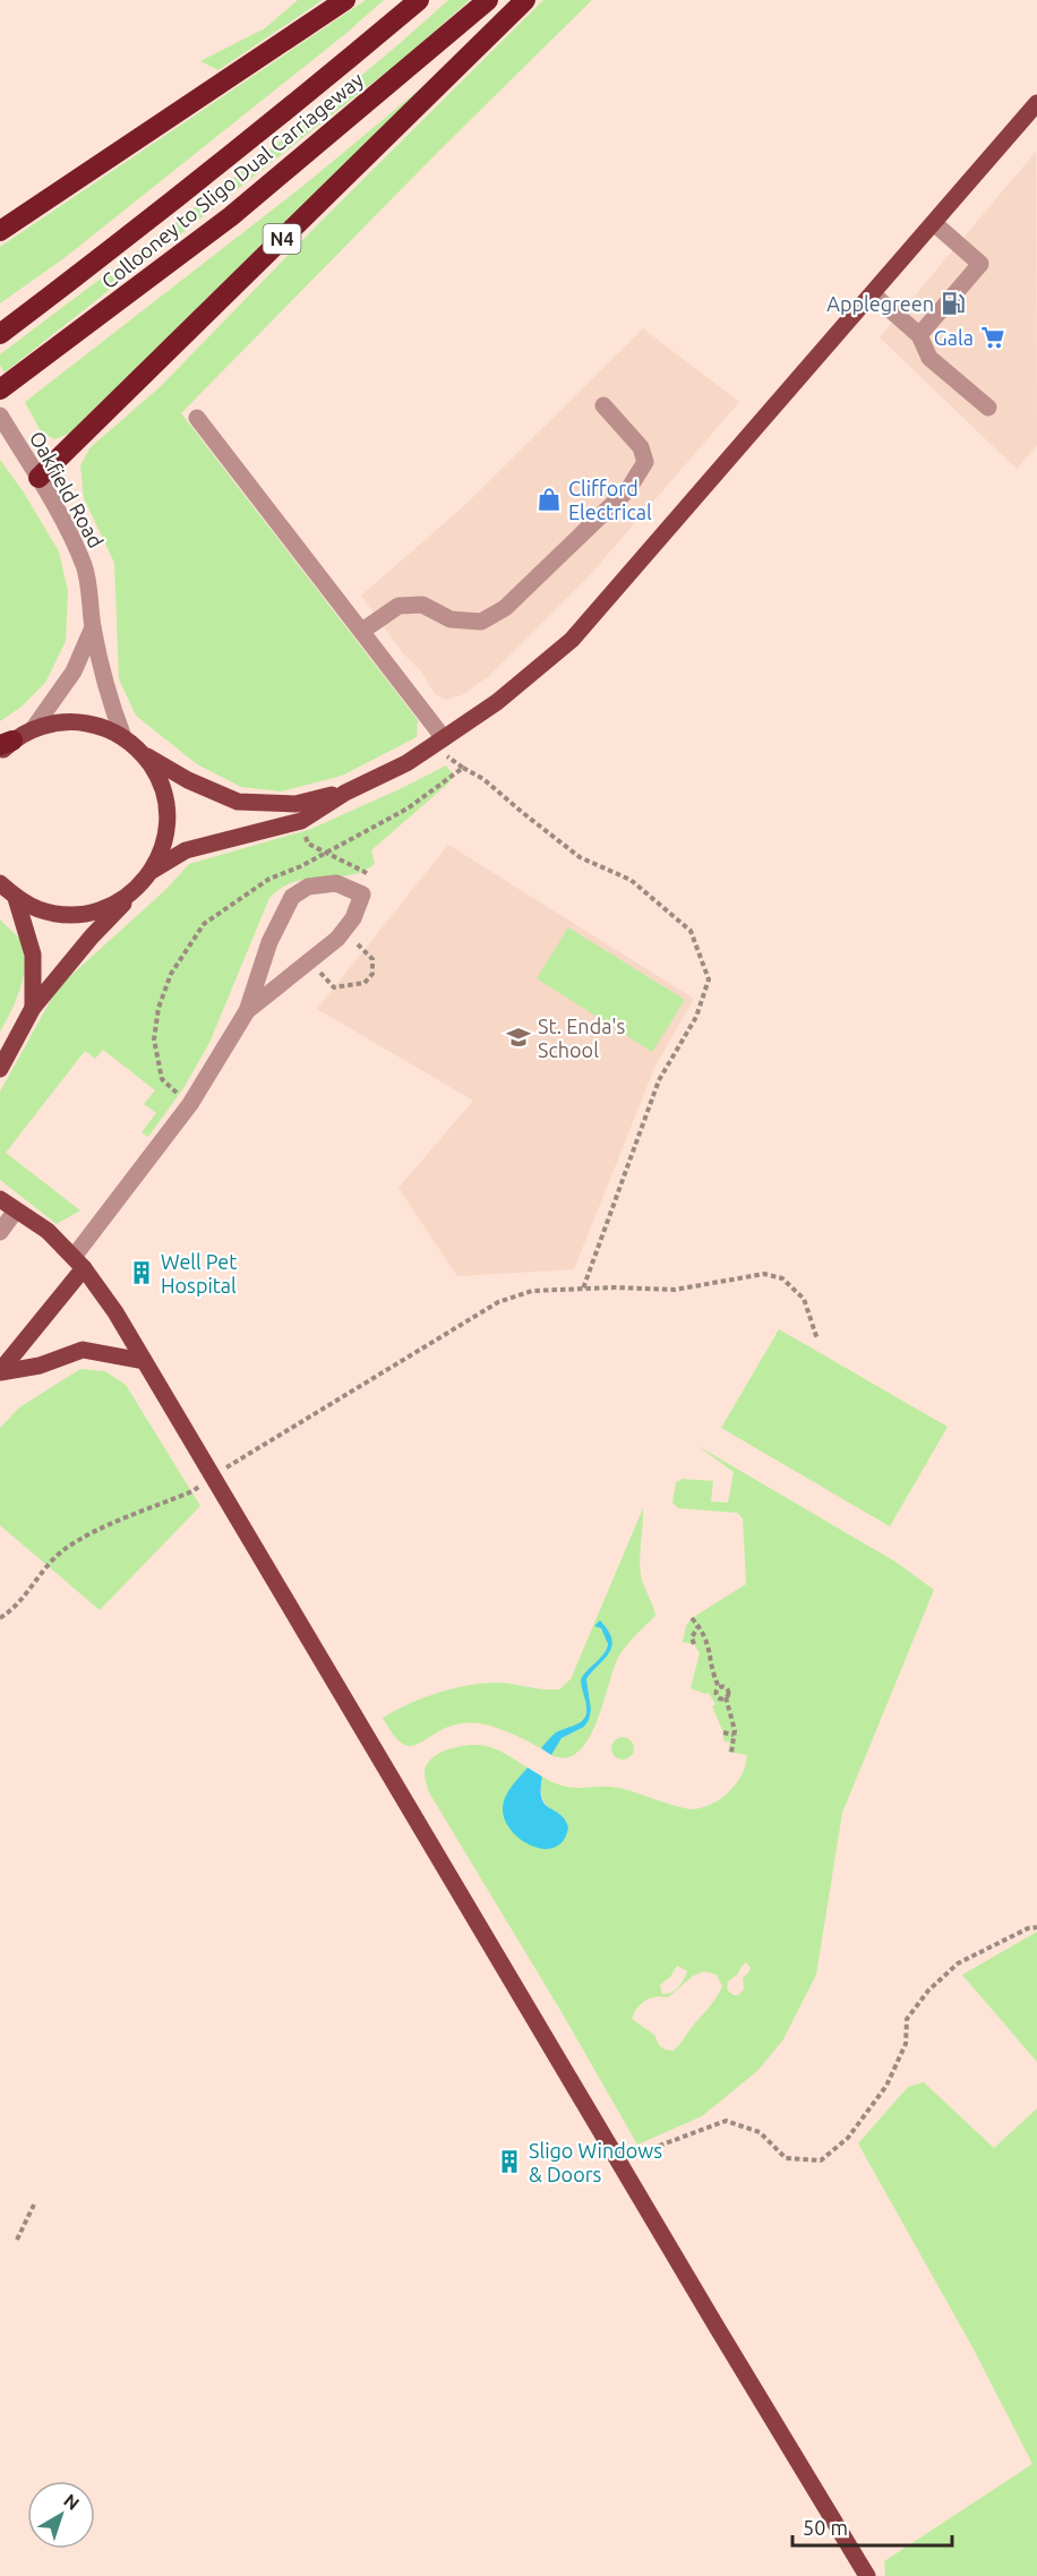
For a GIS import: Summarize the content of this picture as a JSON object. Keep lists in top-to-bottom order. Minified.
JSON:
{"streets":{"highway":["Collooney to Sligo Dual Carriageway","N4"],"street":["Oakfield Road"]},"crossings":[["N4","Oakfield Road"]],"places":{"fuel station":["Applegreen"],"supermarket":["Gala"],"shop":["Clifford Electrical"],"school or university":["St. Enda's School"],"building":["Well Pet Hospital","Sligo Windows & Doors"]},"scale_bar":"50 m","north":"top right"}
